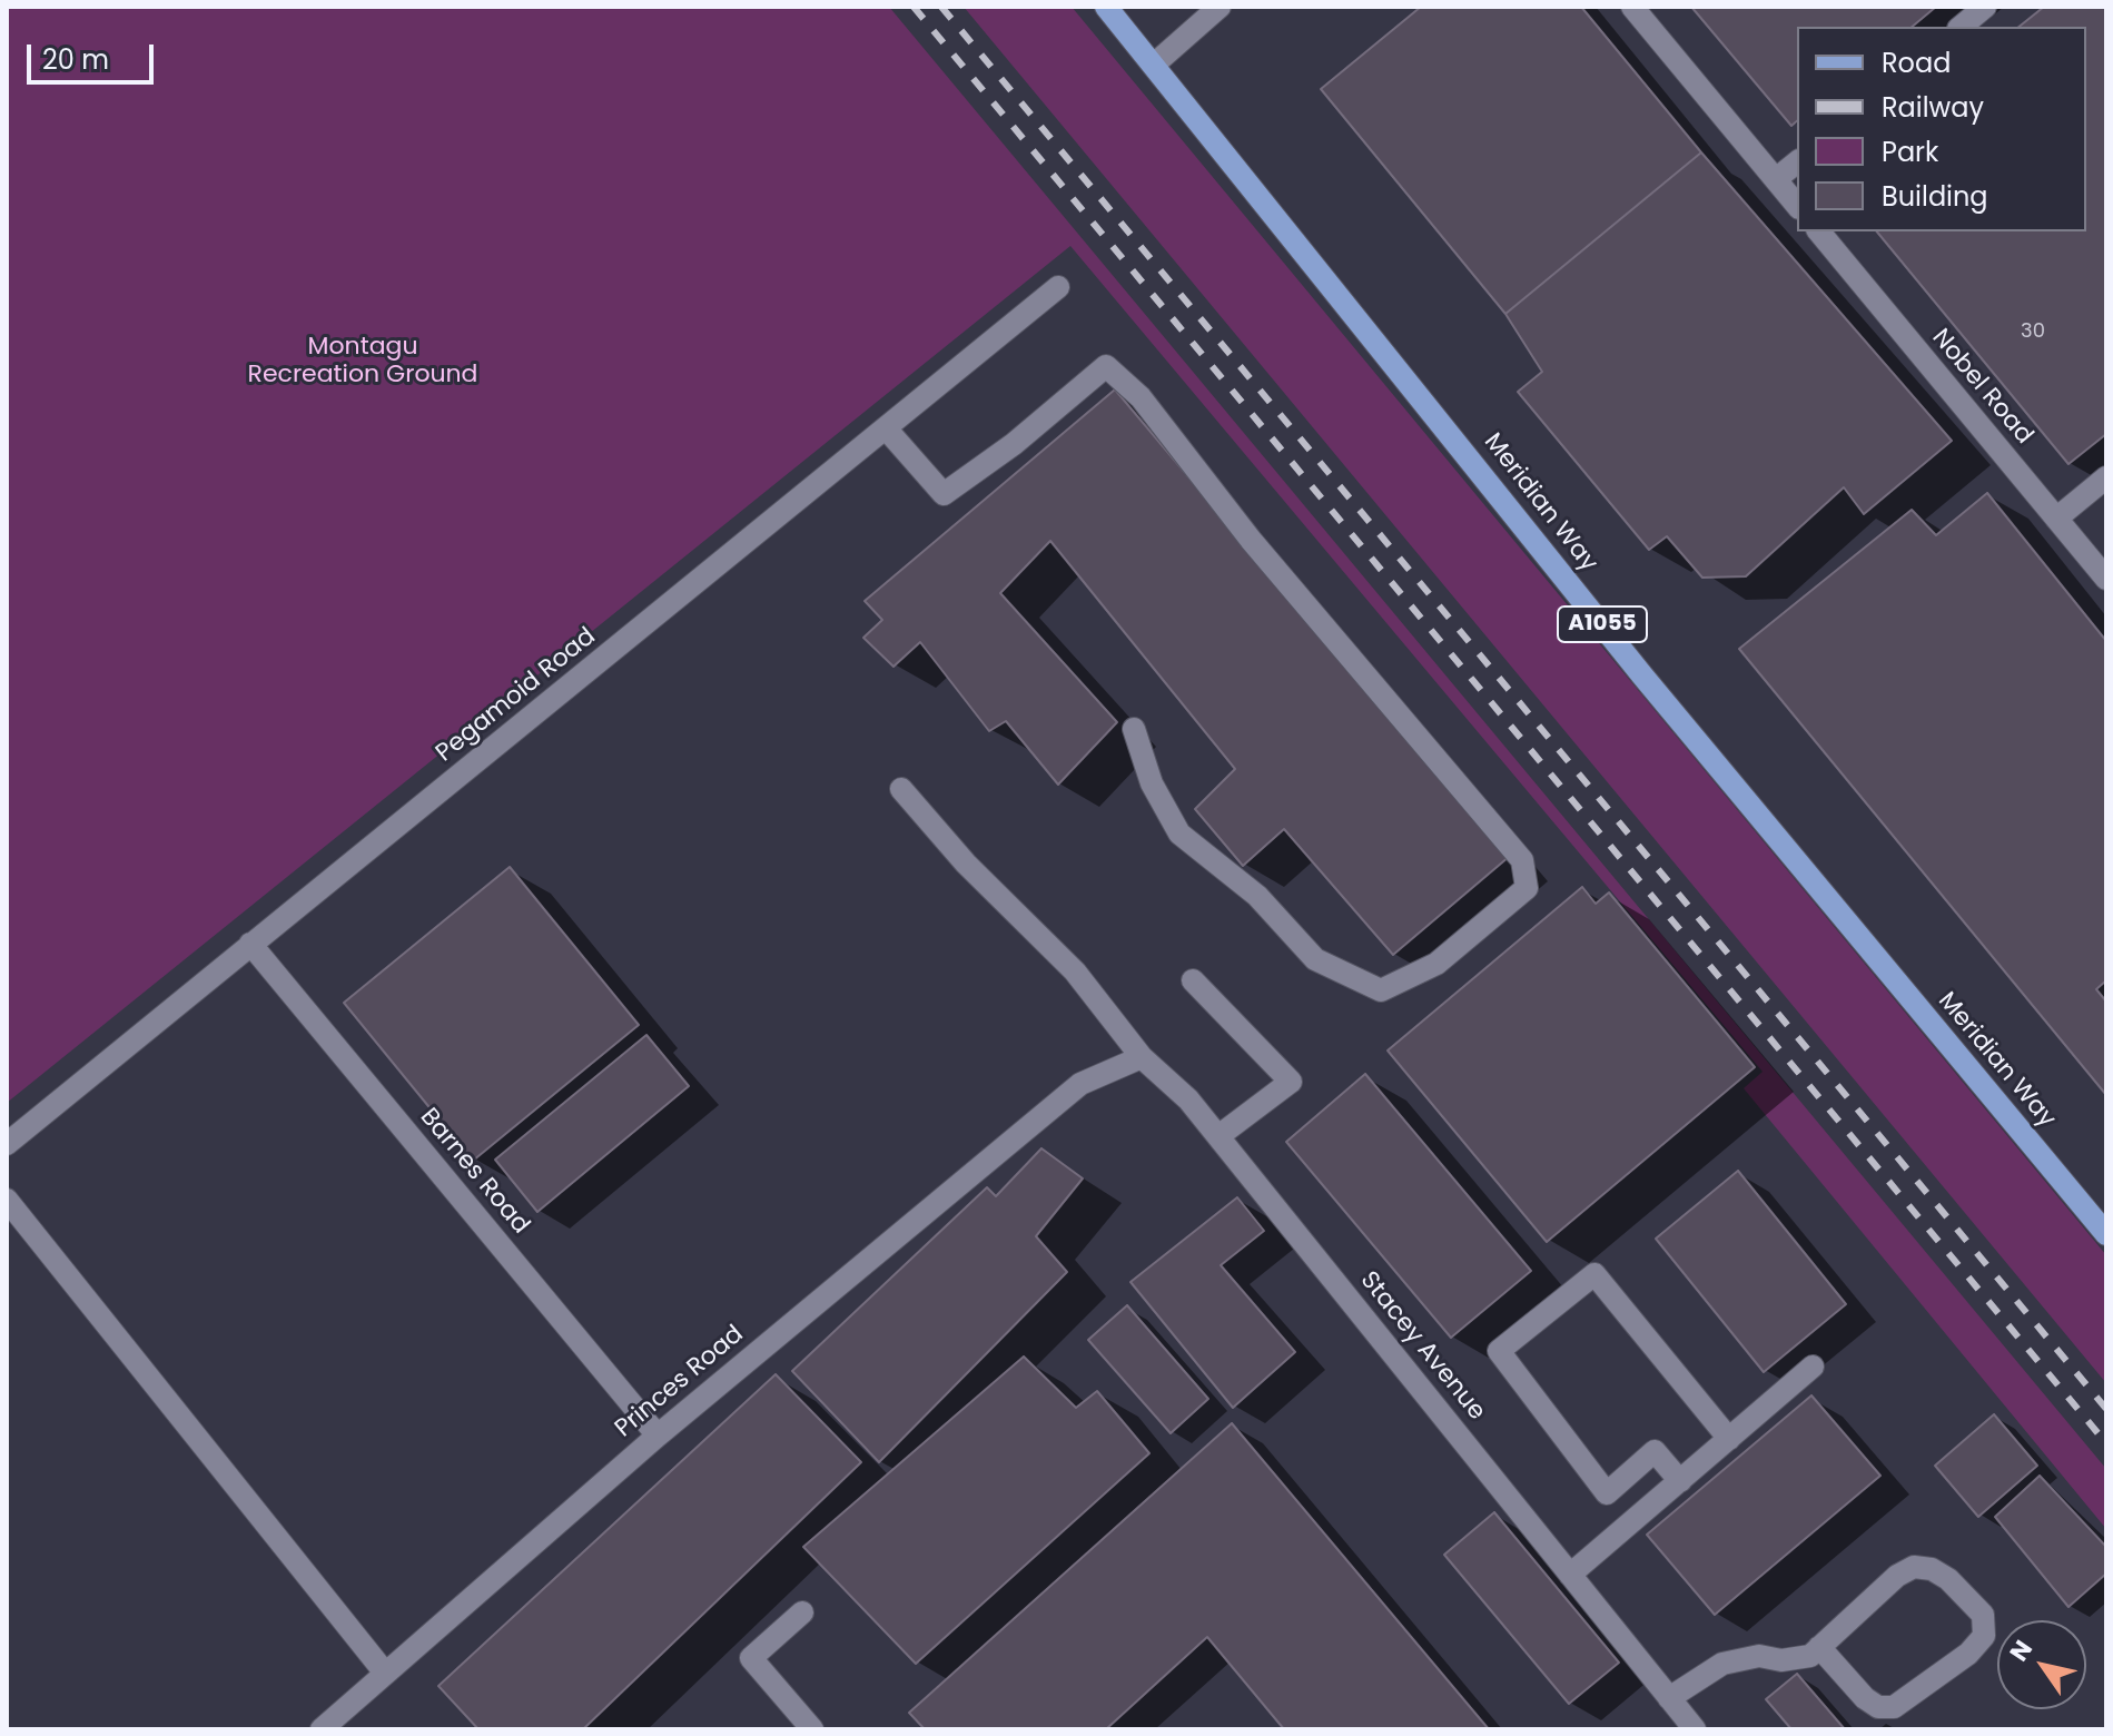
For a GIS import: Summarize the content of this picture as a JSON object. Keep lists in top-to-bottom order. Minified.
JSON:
{"streets":{"main road":["Meridian Way","A1055"],"street":["Nobel Road","Pegamoid Road","Barnes Road","Stacey Avenue","Princes Road"]},"crossings":[["Pegamoid Road","Barnes Road"],["Barnes Road","Princes Road"],["Stacey Avenue","Princes Road"]],"parks":["Montagu Recreation Ground"],"house_numbers":["30"],"legend":["Road","Railway","Park","Building"],"scale_bar":"20 m","north":"top left"}
